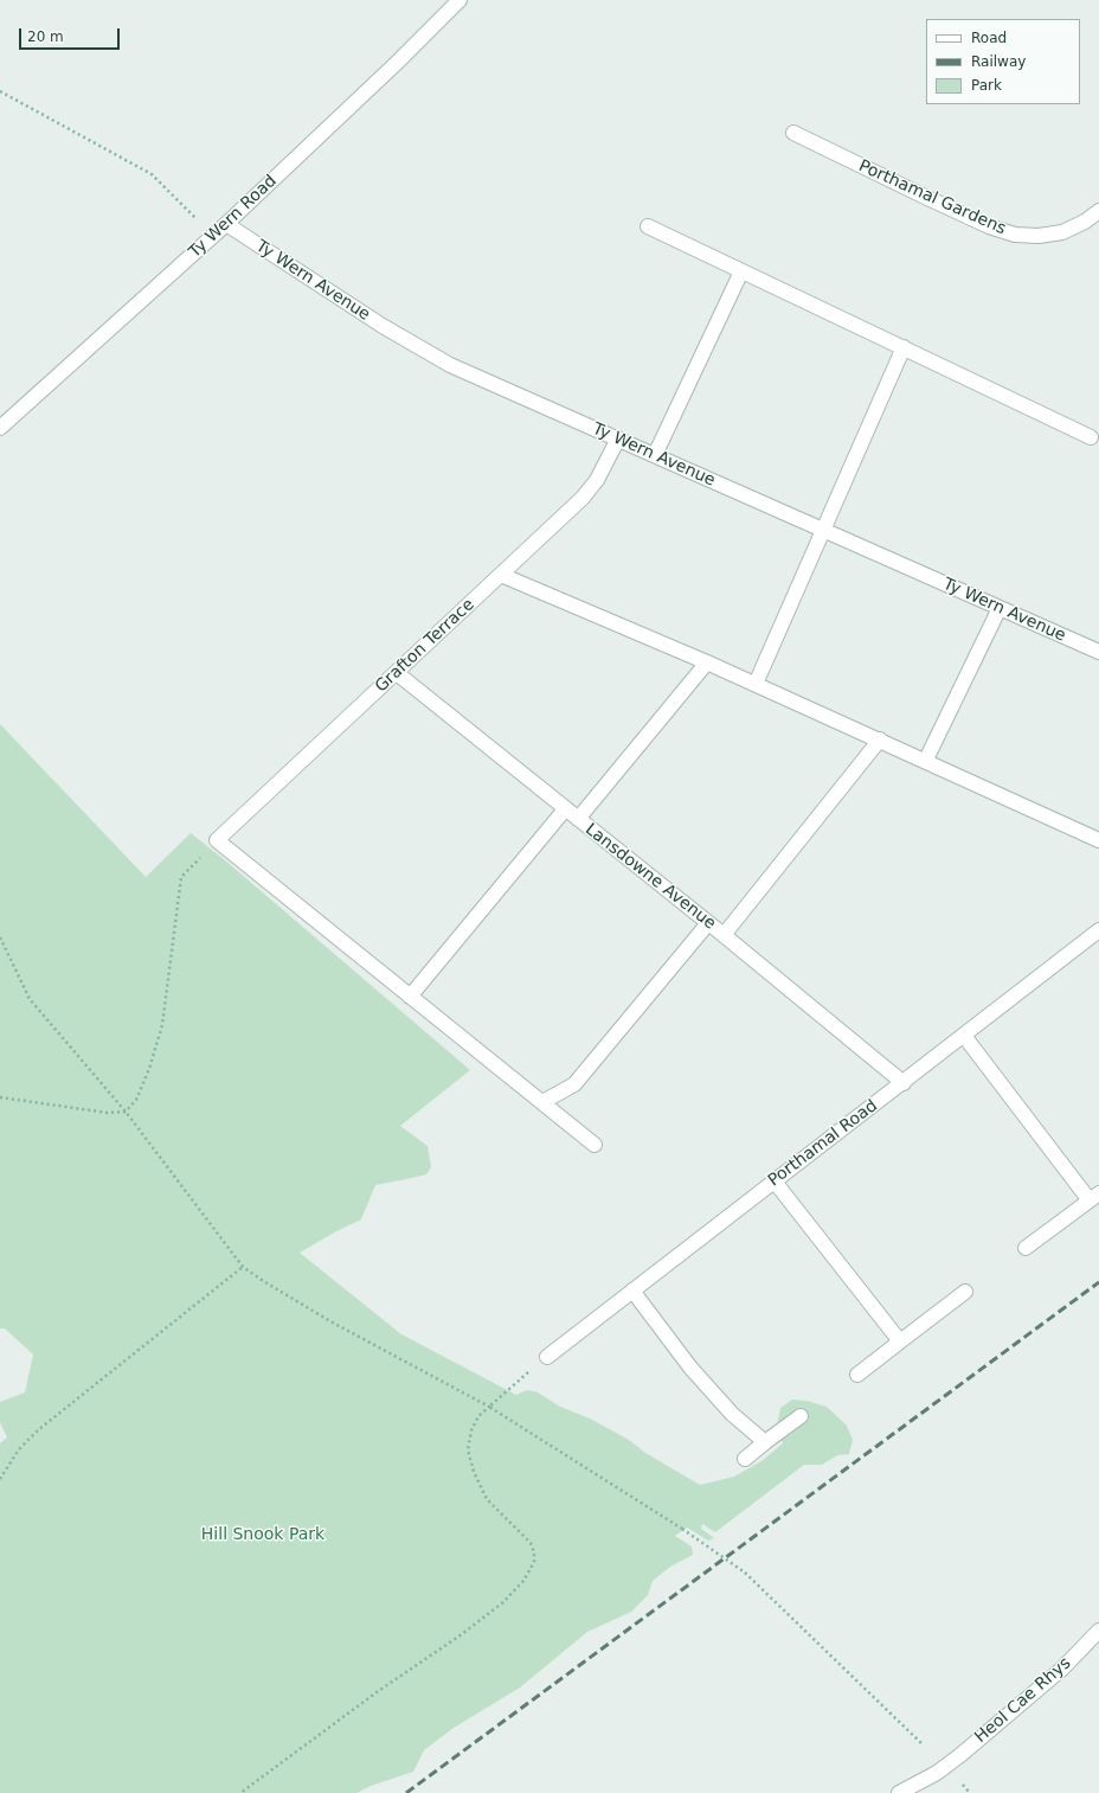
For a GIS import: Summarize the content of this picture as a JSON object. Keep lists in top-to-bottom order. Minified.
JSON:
{"streets":{"street":["Porthamal Gardens","Ty Wern Road","Ty Wern Avenue","Grafton Terrace","Lansdowne Avenue","Porthamal Road","Heol Cae Rhys"]},"crossings":[["Ty Wern Road","Ty Wern Avenue"],["Ty Wern Avenue","Grafton Terrace"],["Grafton Terrace","Lansdowne Avenue"],["Lansdowne Avenue","Porthamal Road"]],"parks":["Hill Snook Park"],"legend":["Road","Railway","Park"],"scale_bar":"20 m"}
